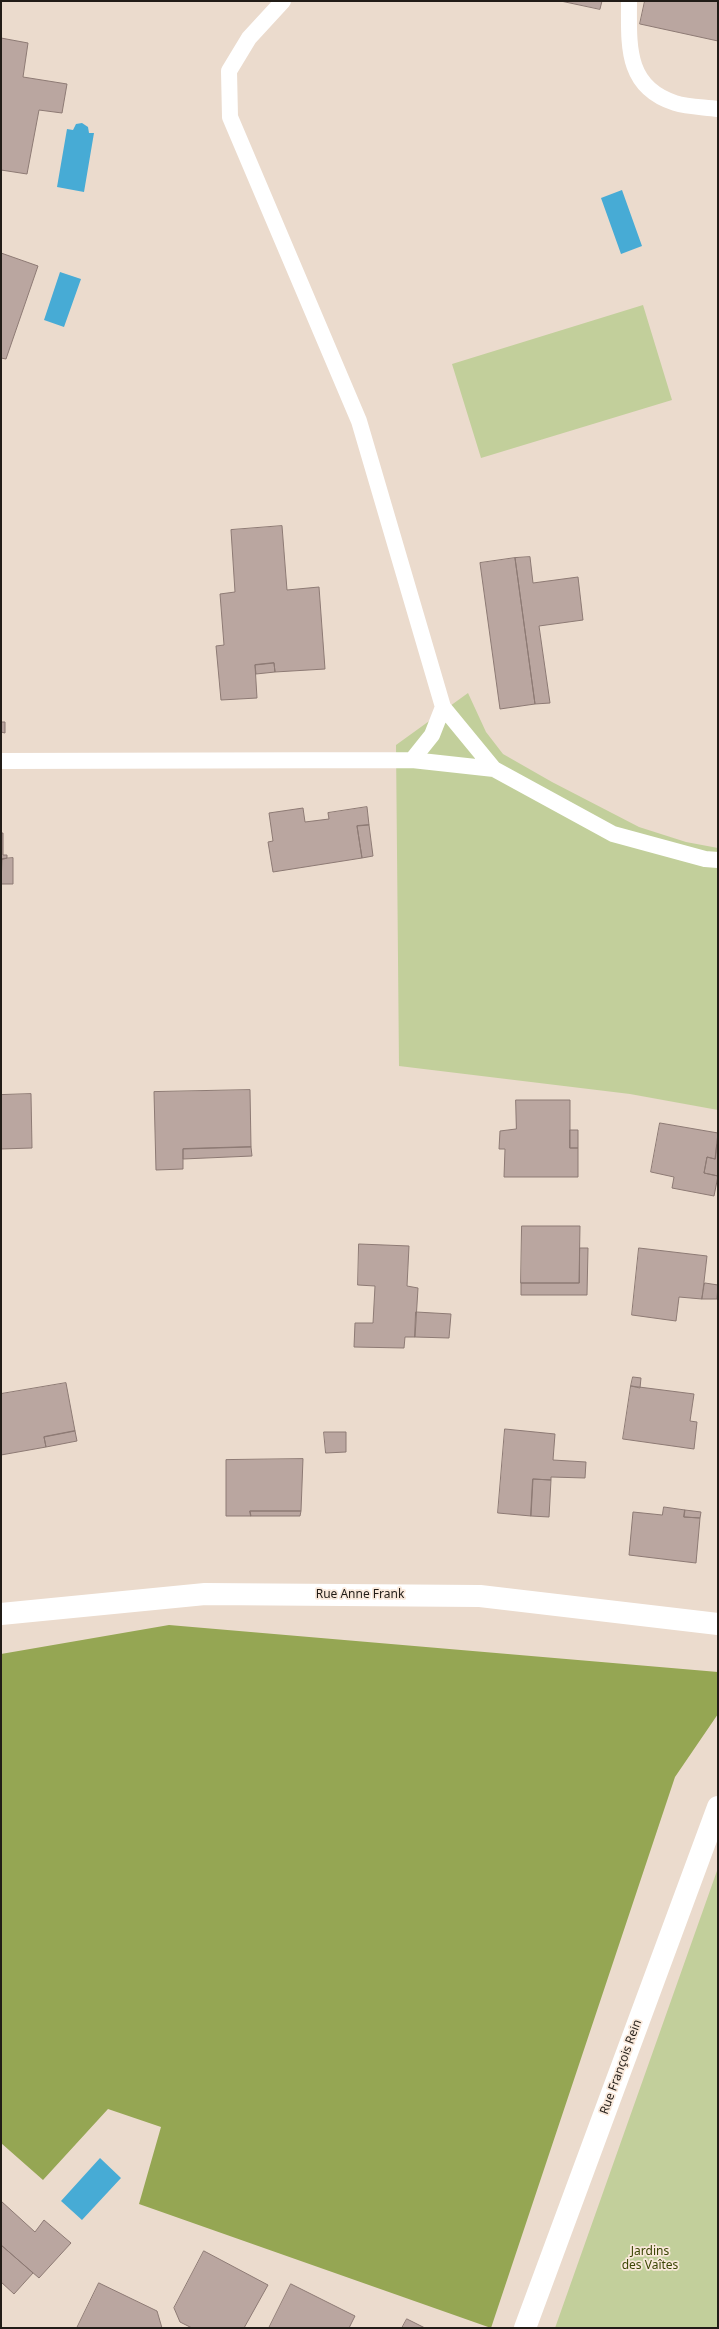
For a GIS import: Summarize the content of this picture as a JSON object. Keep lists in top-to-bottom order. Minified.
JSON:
{"streets":{"street":["Rue Anne Frank","Rue François Rein"]},"parks":["Jardins des Vaîtes"]}
